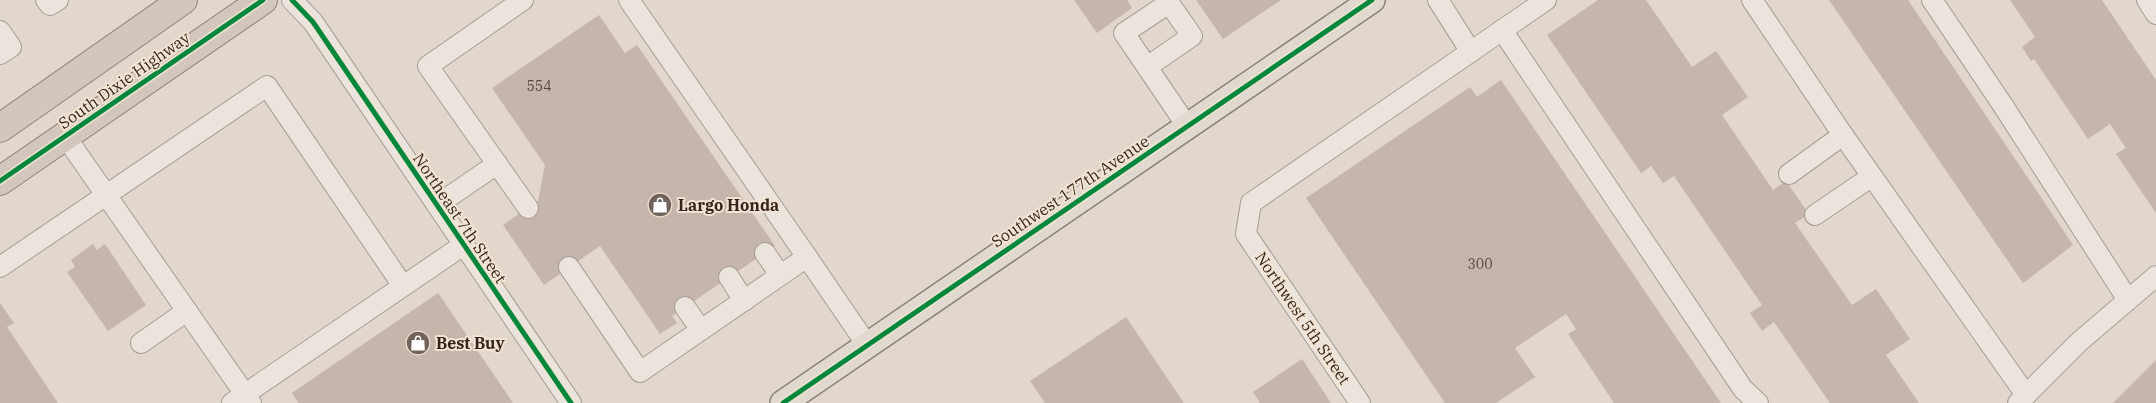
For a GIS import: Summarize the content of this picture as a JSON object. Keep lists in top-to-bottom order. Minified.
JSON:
{"streets":{"highway":["South Dixie Highway"],"main road":["Southwest 177th Avenue"],"street":["Northeast 7th Street","Northwest 5th Street"]},"places":{"shop":["Largo Honda","Best Buy"]},"house_numbers":["554","300"]}
